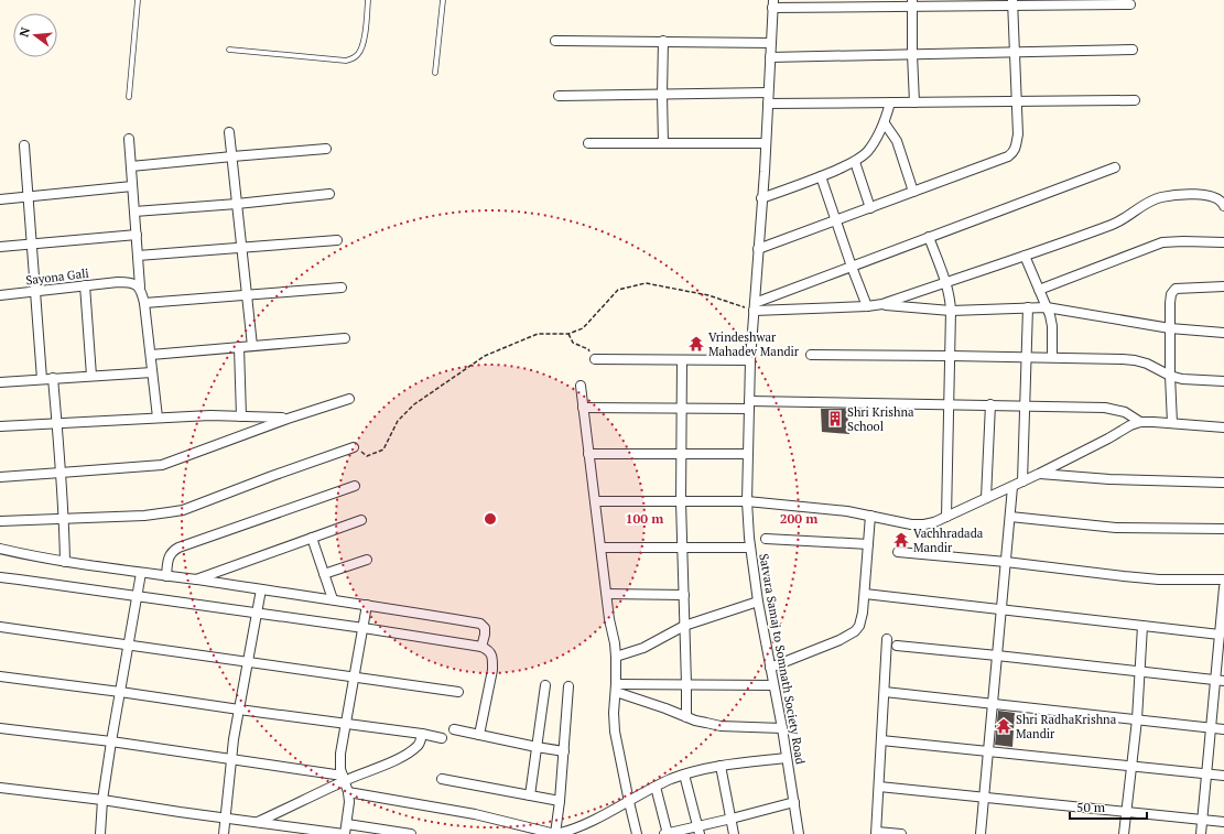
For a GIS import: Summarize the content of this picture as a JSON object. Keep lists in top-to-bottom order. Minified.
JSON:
{"streets":{"street":["Sayona Gali","Satvara Samaj to Somnath Society Road"]},"places":{"temple":["Vrindeshwar Mahadev Mandir","Vachhradada Mandir","Shri RadhaKrishna Mandir"],"building":["Shri Krishna School"]},"scale_bar":"50 m","north":"left","rings":["100 m","200 m"]}
